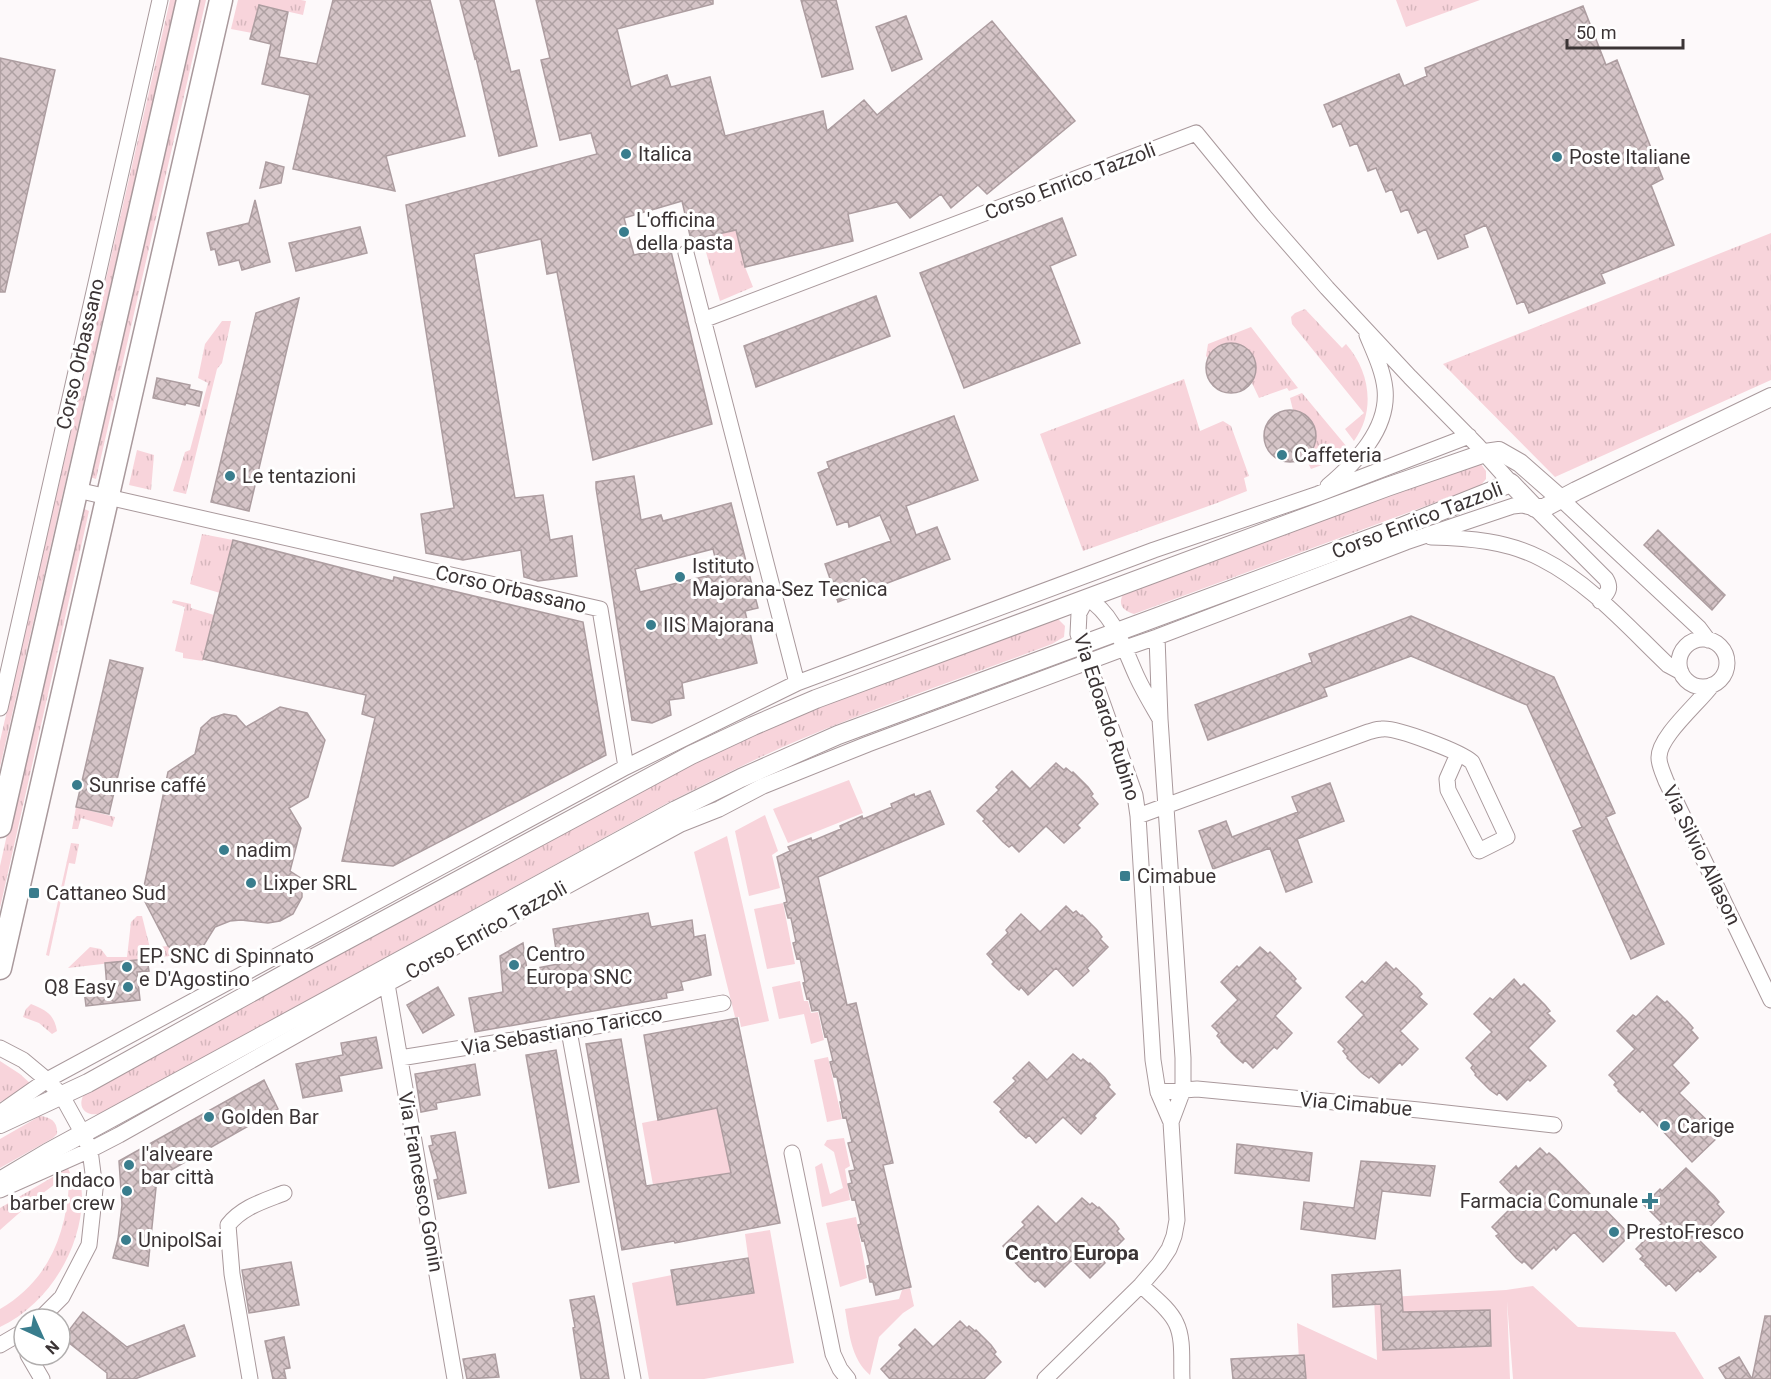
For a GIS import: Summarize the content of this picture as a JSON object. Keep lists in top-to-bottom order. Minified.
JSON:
{"streets":{"main road":["Corso Orbassano"],"street":["Corso Enrico Tazzoli","Via Edoardo Rubino","Via Silvio Allason","Via Sebastiano Taricco","Via Cimabue","Via Francesco Gonin"]},"crossings":[["Corso Enrico Tazzoli","Corso Orbassano"],["Corso Enrico Tazzoli","Via Edoardo Rubino"],["Corso Enrico Tazzoli","Via Silvio Allason"],["Corso Enrico Tazzoli","Via Francesco Gonin"],["Via Edoardo Rubino","Via Cimabue"],["Via Sebastiano Taricco","Via Francesco Gonin"]],"districts":["Centro Europa"],"places":{"other":["Italica","Poste Italiane","L'officina della pasta","Caffeteria","Le tentazioni","Istituto Majorana-Sez Tecnica","IIS Majorana","Sunrise caffé","nadim","Lixper SRL","Centro Europa SNC","EP. SNC di Spinnato e D'Agostino","Q8 Easy","Golden Bar","Carige","l'alveare bar città","Indaco barber crew","PrestoFresco","UnipolSai"],"transit":["Cimabue","Cattaneo Sud"],"health":["Farmacia Comunale"]},"scale_bar":"50 m","north":"bottom right"}
